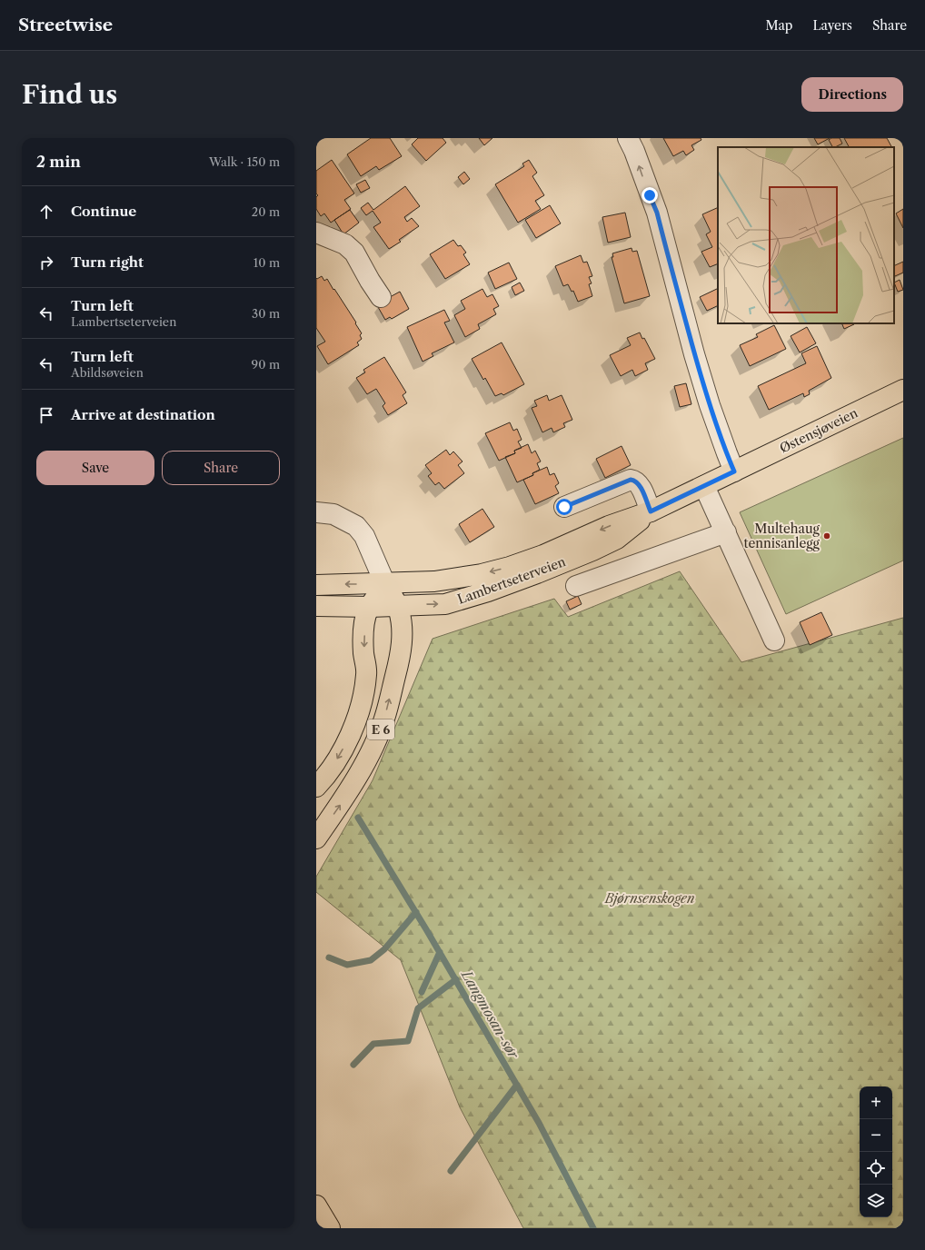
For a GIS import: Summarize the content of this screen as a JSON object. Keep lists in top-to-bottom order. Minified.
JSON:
{"streets":{"main road":["Østensjøveien","Lambertseterveien","E 6"]},"crossings":[["Østensjøveien","Lambertseterveien"],["Lambertseterveien","E 6"]],"water":["Langmosan-sør"],"parks":["Bjørnsenskogen"],"places":["Multehaug tennisanlegg"],"page":{"header":"Streetwise","nav":["Map","Layers","Share"],"buttons":["Directions",["Save","Share"]],"title":"Find us","heading":["2 min","Walk · 150 m"],"list":[["Continue","20 m"],["Turn right","10 m"],["Turn left","Lambertseterveien","30 m"],["Turn left","Abildsøveien","90 m"],"Arrive at destination"],"map_buttons":["+","−"]}}
